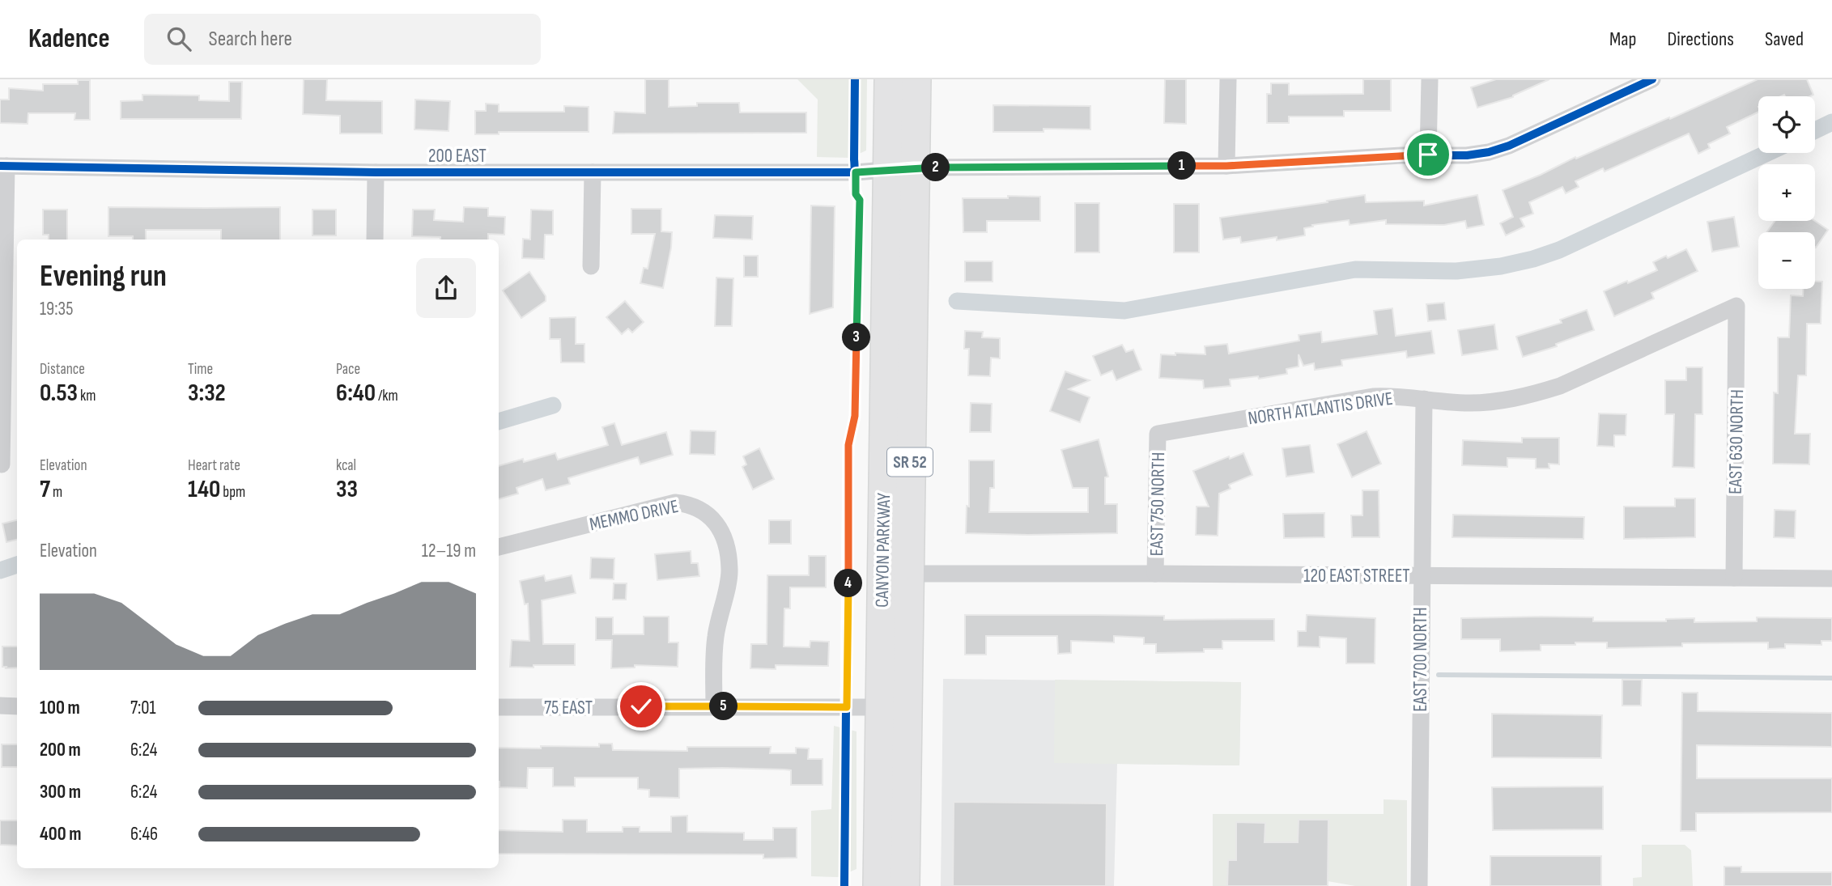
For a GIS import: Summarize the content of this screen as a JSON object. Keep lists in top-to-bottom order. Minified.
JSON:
{"streets":{"highway":["SR 52","CANYON PARKWAY"],"street":["200 EAST","NORTH ATLANTIS DRIVE","EAST 630 NORTH","EAST 750 NORTH","MEMMO DRIVE","120 EAST STREET","EAST 700 NORTH","75 EAST"]},"crossings":[["200 EAST","CANYON PARKWAY"],["NORTH ATLANTIS DRIVE","EAST 630 NORTH"],["NORTH ATLANTIS DRIVE","EAST 750 NORTH"],["NORTH ATLANTIS DRIVE","EAST 700 NORTH"],["EAST 630 NORTH","120 EAST STREET"],["EAST 750 NORTH","120 EAST STREET"],["MEMMO DRIVE","75 EAST"],["CANYON PARKWAY","120 EAST STREET"],["CANYON PARKWAY","75 EAST"],["120 EAST STREET","EAST 700 NORTH"]],"page":{"header":"Kadence","search":"Search here","nav":["Map","Directions","Saved"],"map_buttons":["+","−"],"pins":["1","2","3","4","5"],"heading":["Evening run","19:35"],"stats":[["Distance","0.53 km"],["Time","3:32"],["Pace","6:40 /km"],["Elevation","7 m"],["Heart rate","140 bpm"],["kcal","33"]],"chart":["Elevation","12–19 m"],"list":[{"name":"100 m","note":"7:01"},{"name":"200 m","note":"6:24"},{"name":"300 m","note":"6:24"},{"name":"400 m","note":"6:46"}]}}
